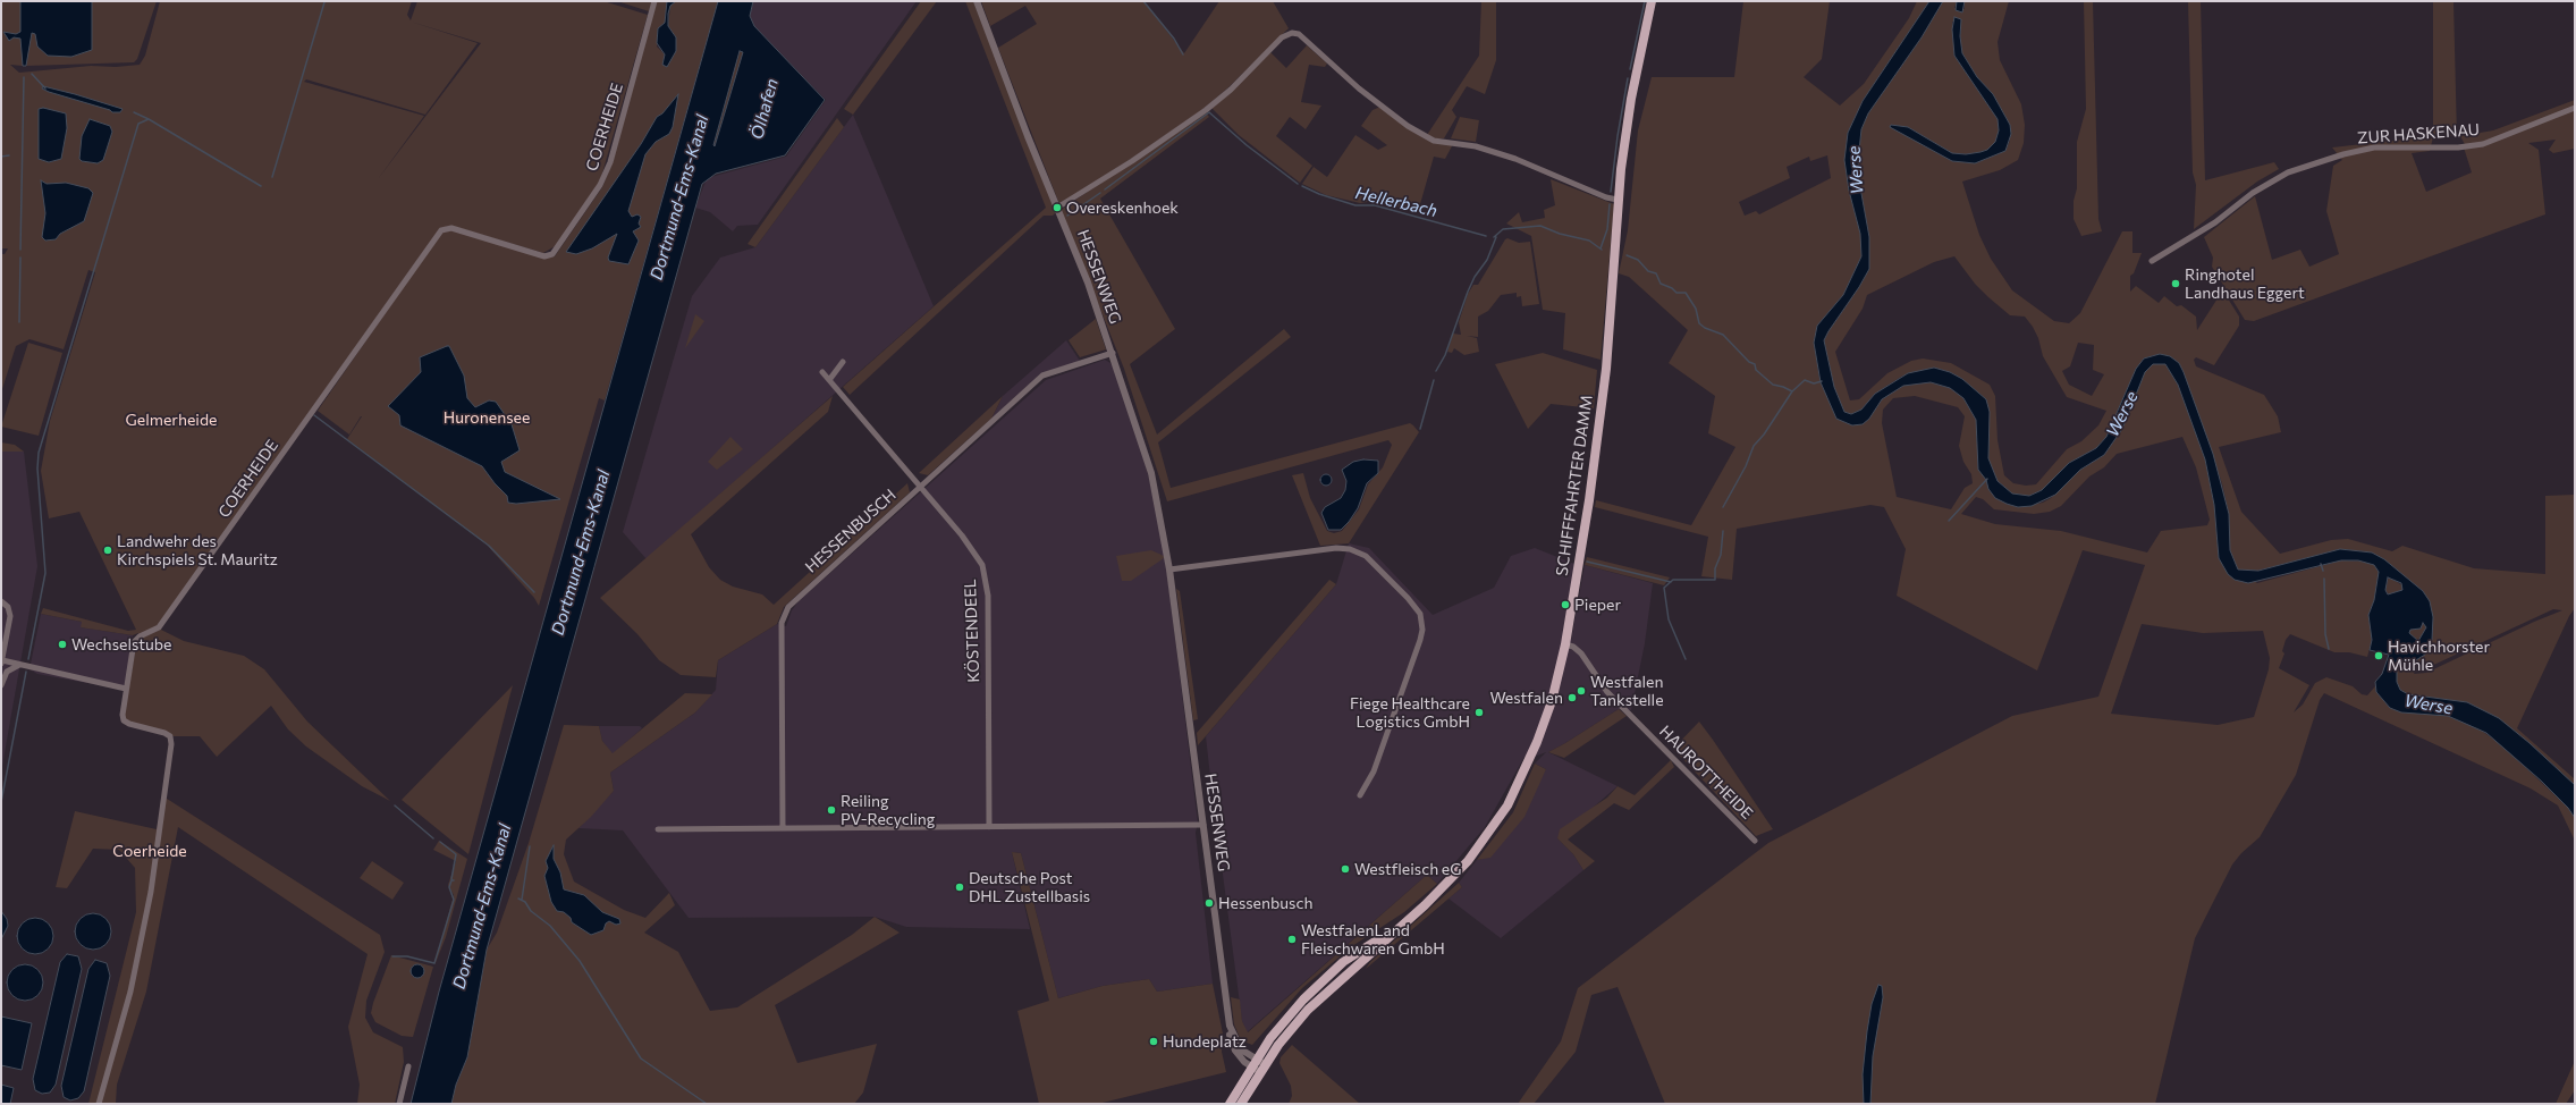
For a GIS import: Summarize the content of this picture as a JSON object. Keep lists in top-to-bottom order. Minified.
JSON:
{"streets":{"main road":["SCHIFFFAHRTER DAMM"],"street":["COERHEIDE","ZUR HASKENAU","HESSENWEG","HESSENBUSCH","KÖSTENDEEL","HAUROTTHEIDE"]},"crossings":[["HESSENWEG","SCHIFFFAHRTER DAMM"],["HESSENWEG","HESSENBUSCH"],["SCHIFFFAHRTER DAMM","HAUROTTHEIDE"],["HESSENBUSCH","KÖSTENDEEL"]],"water":["Ölhafen","Werse","Dortmund-Ems-Kanal","Hellerbach"],"parks":["Huronensee","Gelmerheide","Coerheide"],"places":["Overeskenhoek","Ringhotel Landhaus Eggert","Landwehr des Kirchspiels St. Mauritz","Pieper","Wechselstube","Havichhorster Mühle","Westfalen Tankstelle","Westfalen","Fiege Healthcare Logistics GmbH","Reiling PV-Recycling","Westfleisch eG","Deutsche Post DHL Zustellbasis","Hessenbusch","WestfalenLand Fleischwaren GmbH","Hundeplatz"]}
